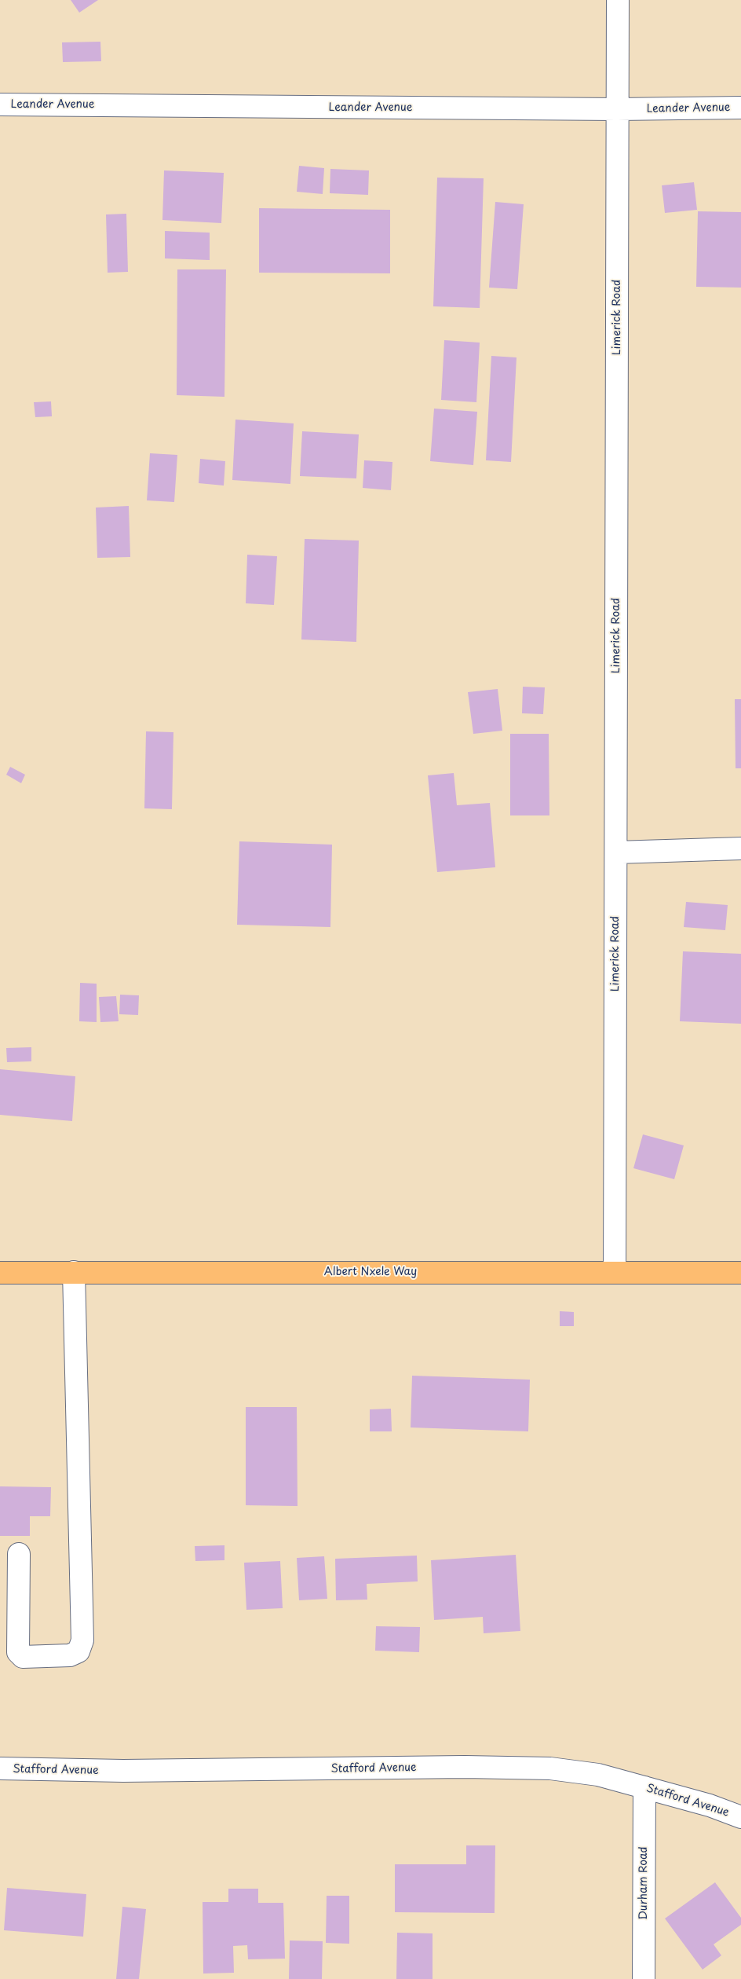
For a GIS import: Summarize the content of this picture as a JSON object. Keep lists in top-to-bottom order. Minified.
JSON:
{"streets":{"main road":["Albert Nxele Way"],"street":["Leander Avenue","Limerick Road","Stafford Avenue","Durham Road"]},"crossings":[["Leander Avenue","Limerick Road"],["Limerick Road","Albert Nxele Way"],["Stafford Avenue","Durham Road"]]}
